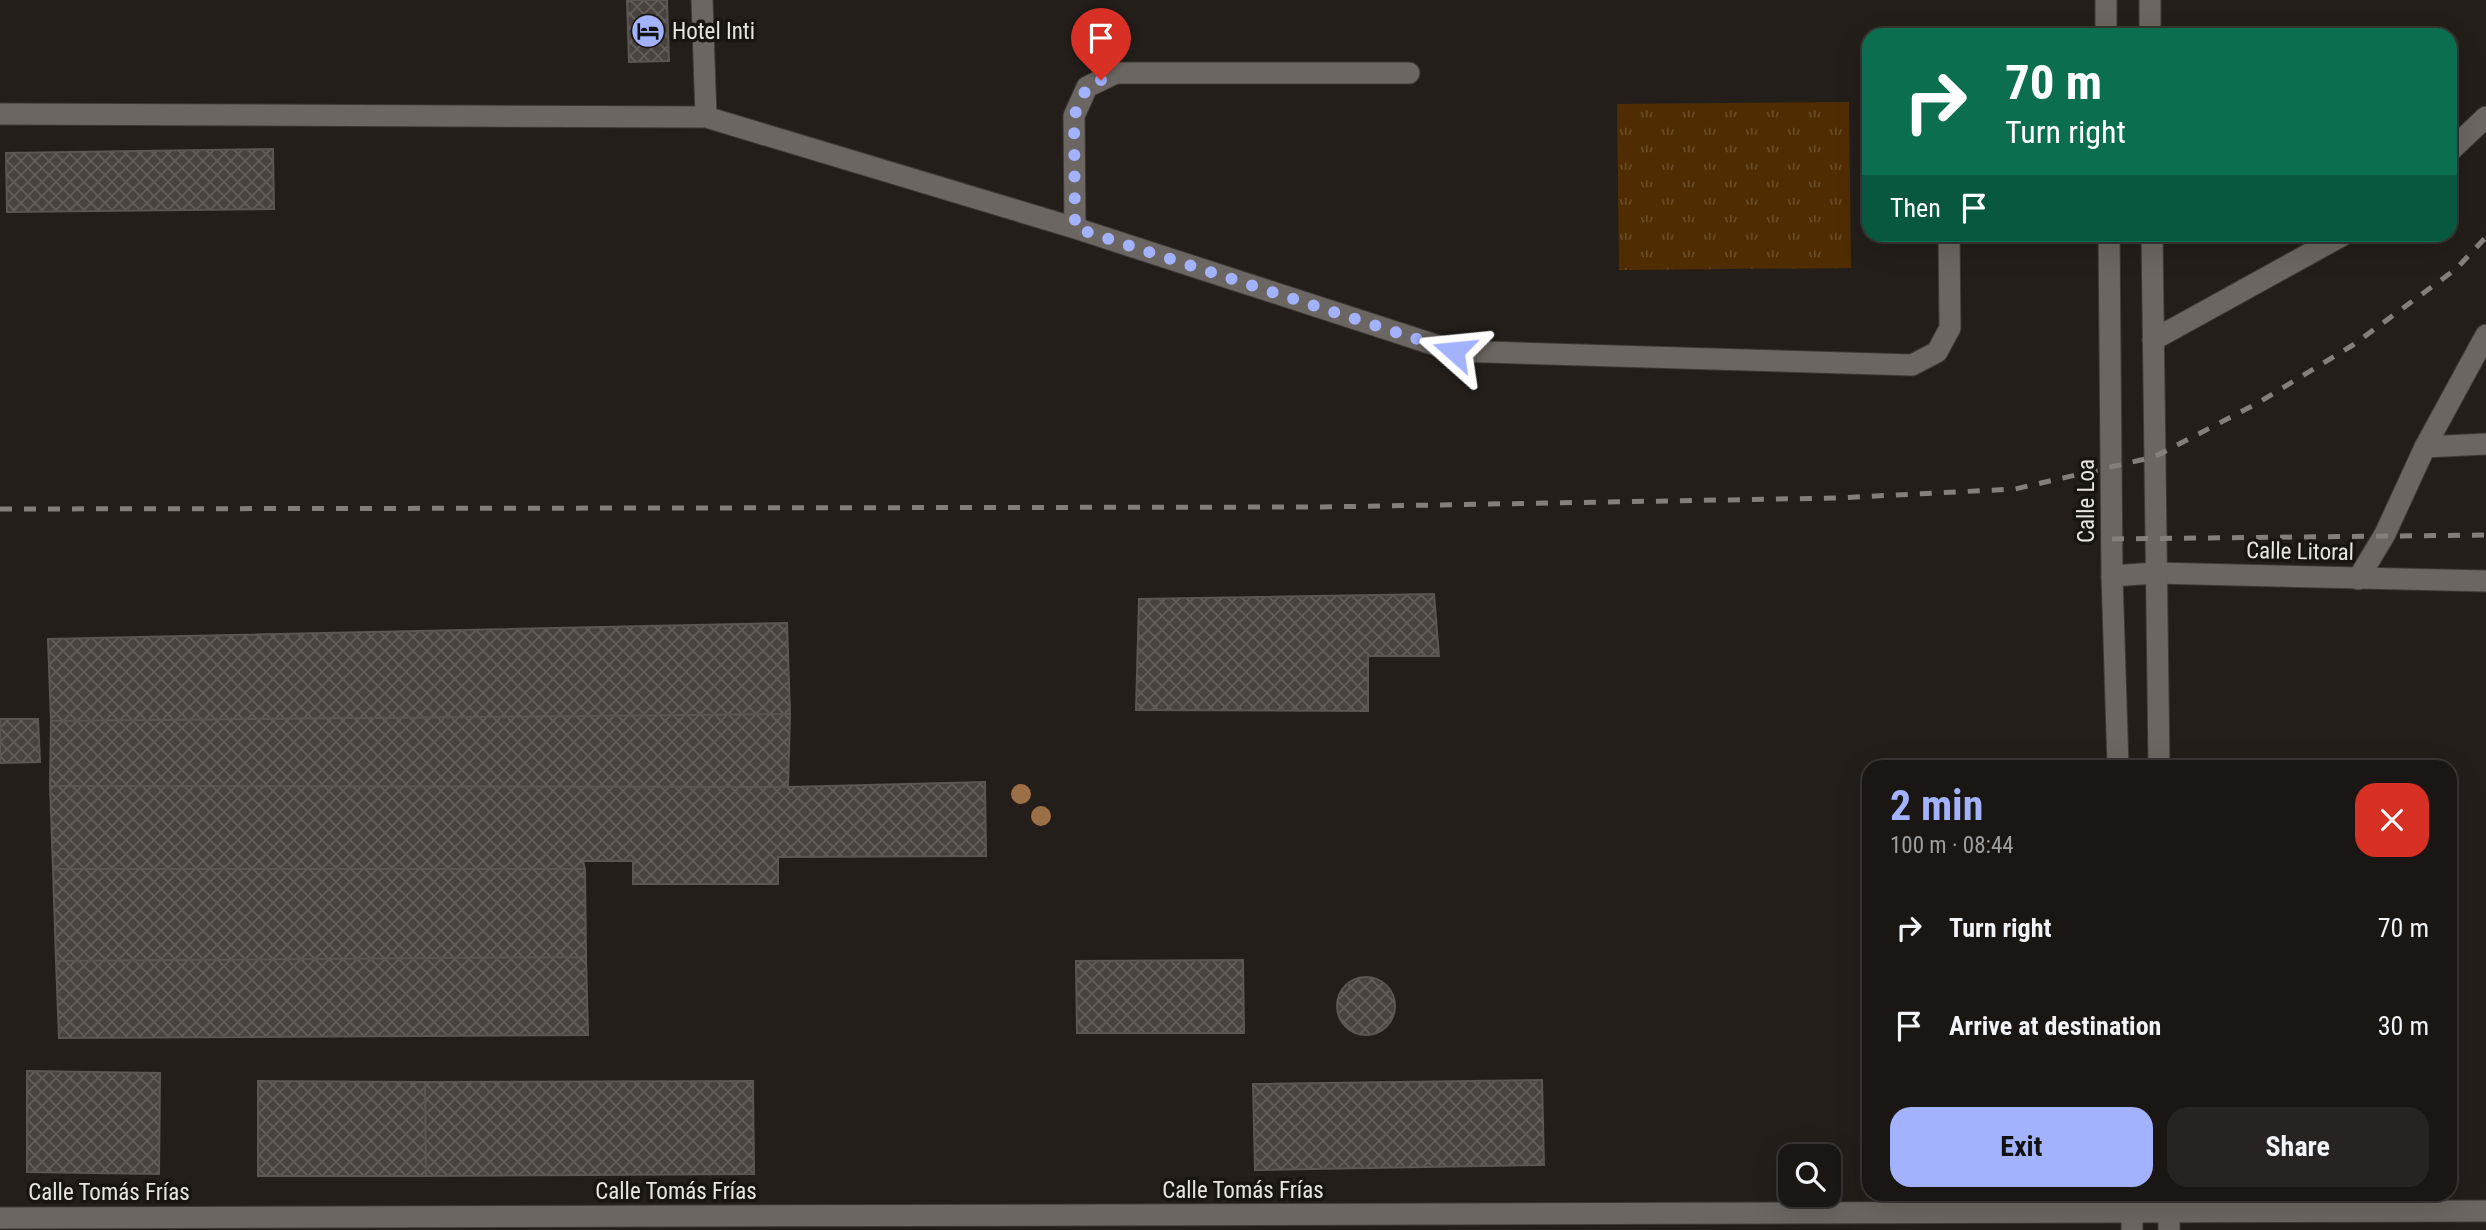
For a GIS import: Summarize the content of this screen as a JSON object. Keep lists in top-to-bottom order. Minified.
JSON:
{"streets":{"street":["Calle Loa","Calle Litoral","Calle Tomás Frías"]},"crossings":[["Calle Loa","Calle Litoral"]],"places":{"hotel":["Hotel Inti"]},"page":{"turn":["70 m","Turn right"],"then":"Then","heading":["2 min","100 m · 08:44"],"list":[{"name":"Turn right","value":"70 m"},{"name":"Arrive at destination","value":"30 m"}],"buttons":["Exit","Share"]}}
